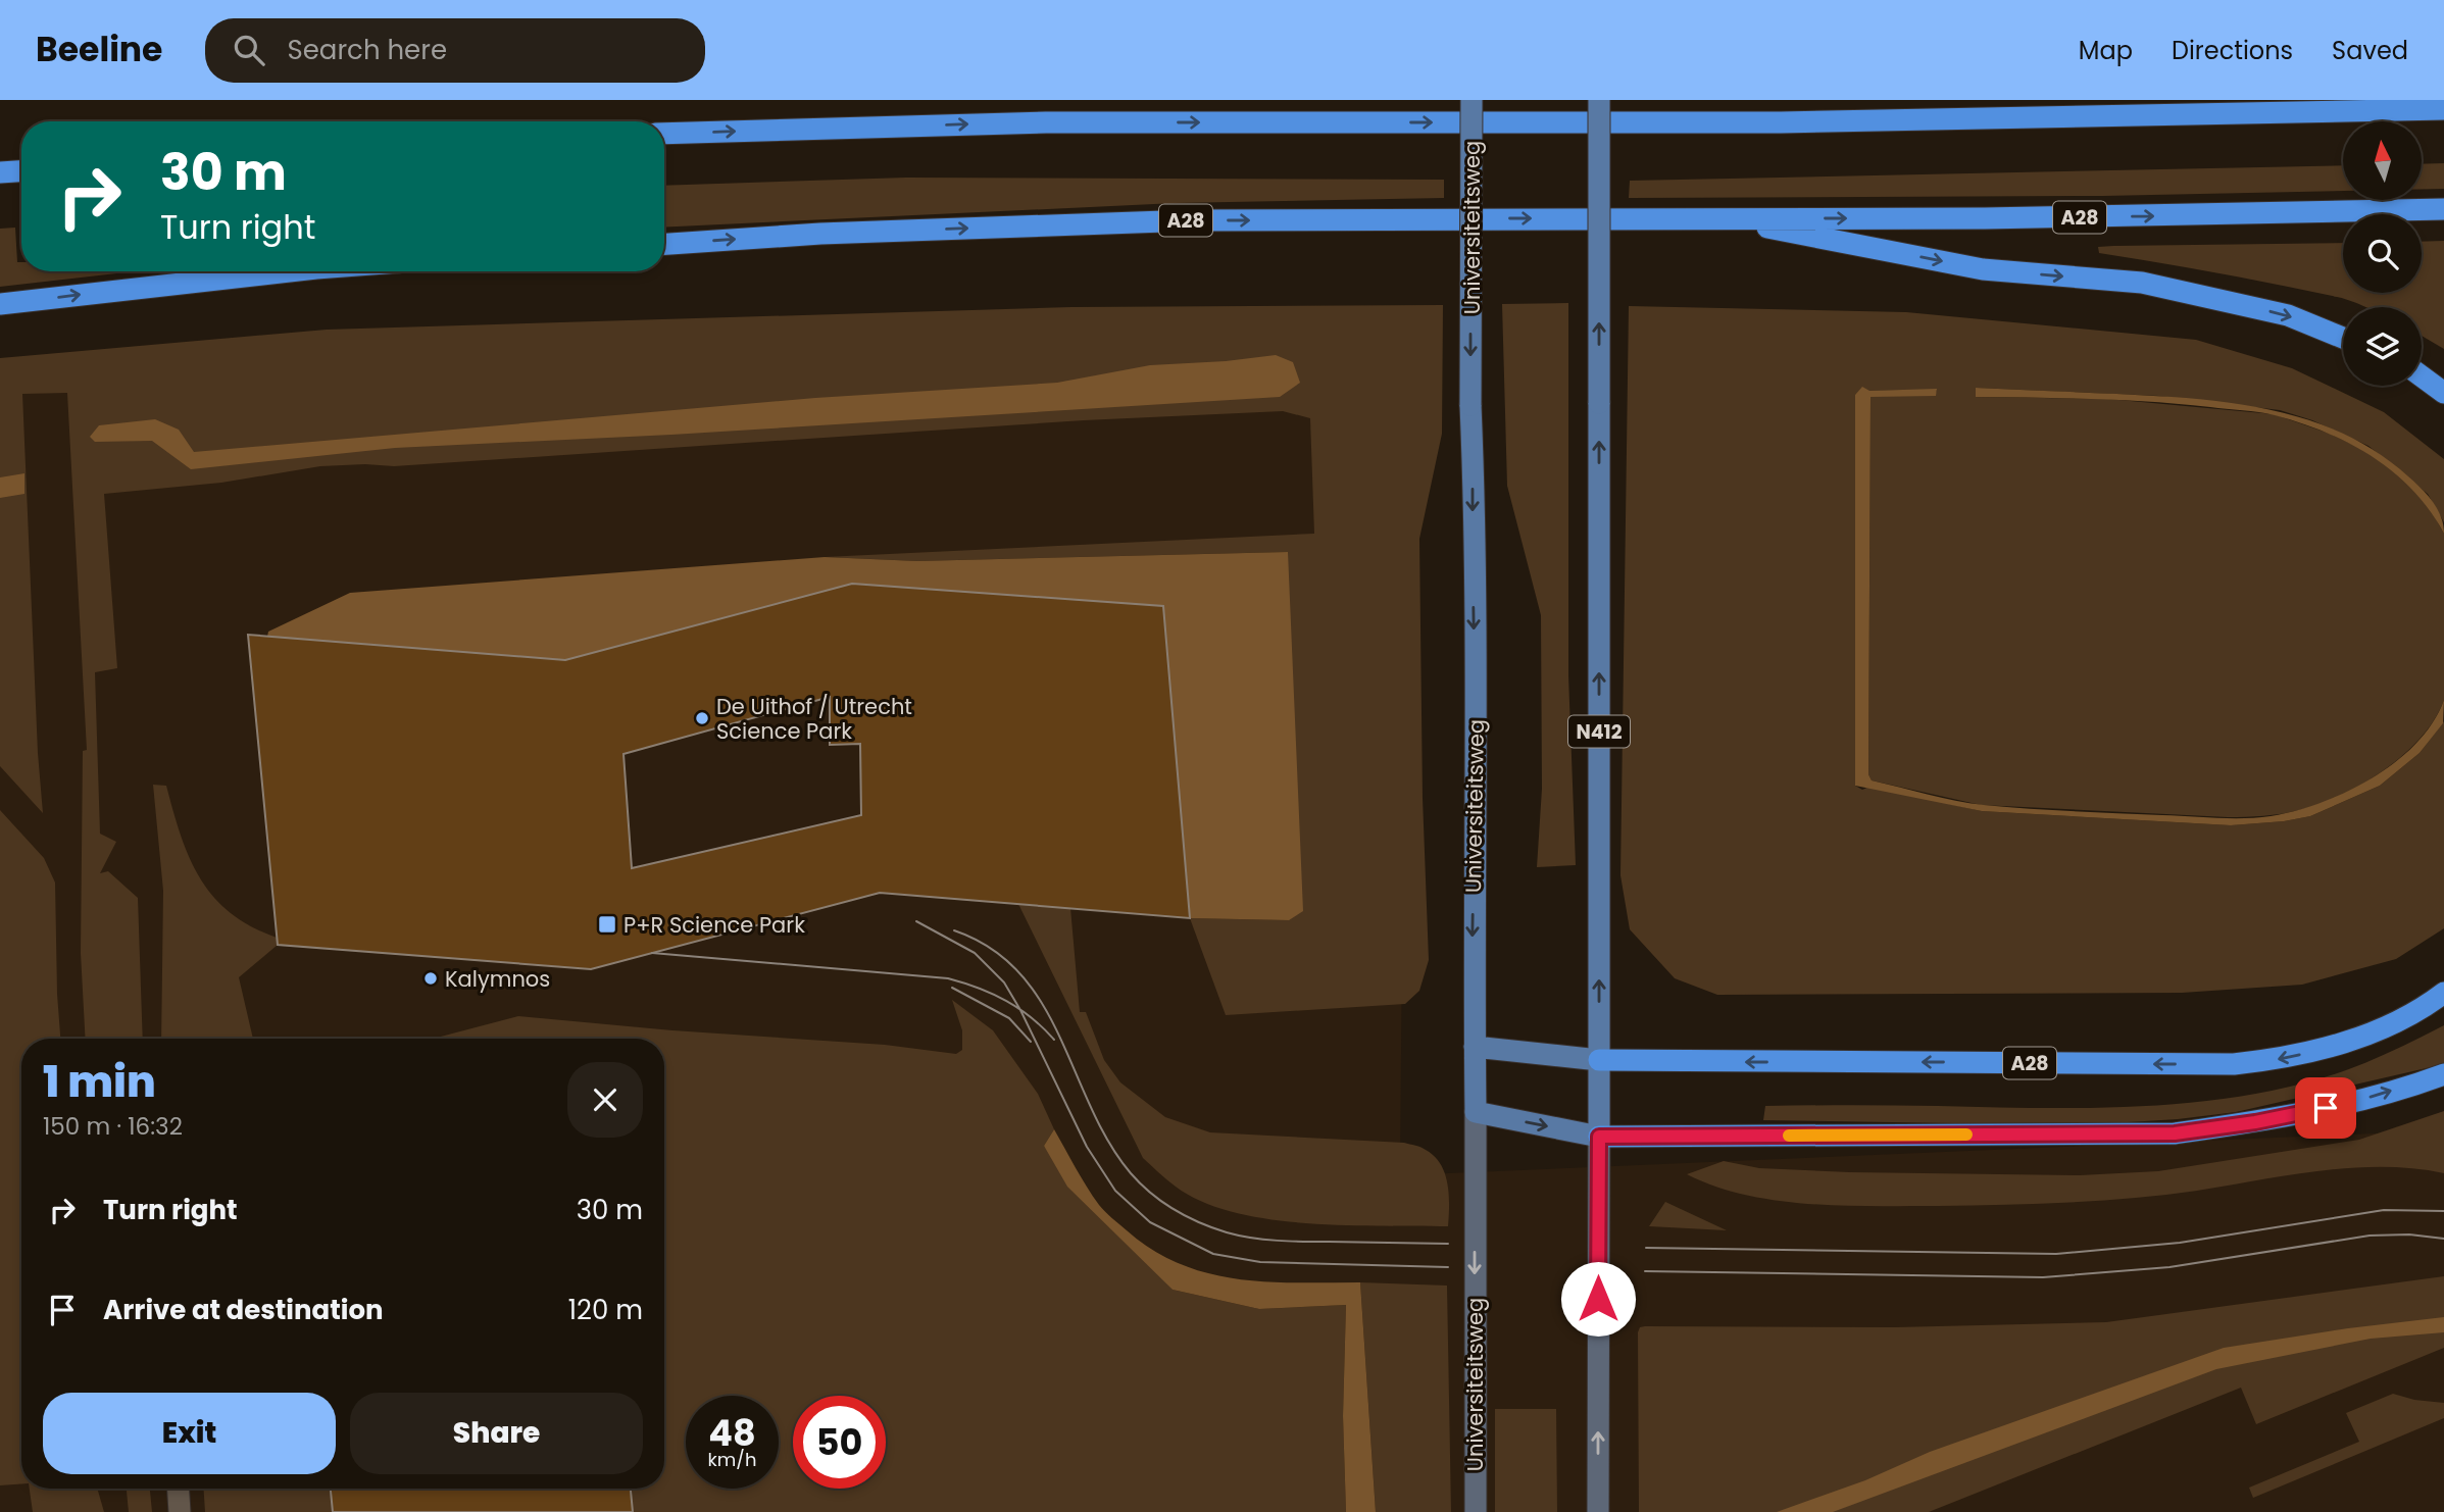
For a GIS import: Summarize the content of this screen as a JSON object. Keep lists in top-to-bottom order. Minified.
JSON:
{"streets":{"highway":["A28"],"main road":["Universiteitsweg","N412"]},"crossings":[["A28","N412"]],"places":{"other":["De Uithof / Utrecht Science Park","Kalymnos"],"transit":["P+R Science Park"]},"north":"top","page":{"header":"Beeline","search":"Search here","nav":["Map","Directions","Saved"],"turn":["30 m","Turn right"],"heading":["1 min","150 m · 16:32"],"list":[{"name":"Turn right","value":"30 m"},{"name":"Arrive at destination","value":"120 m"}],"buttons":["Exit","Share"],"speed":"48 km/h","limit":"50"}}
